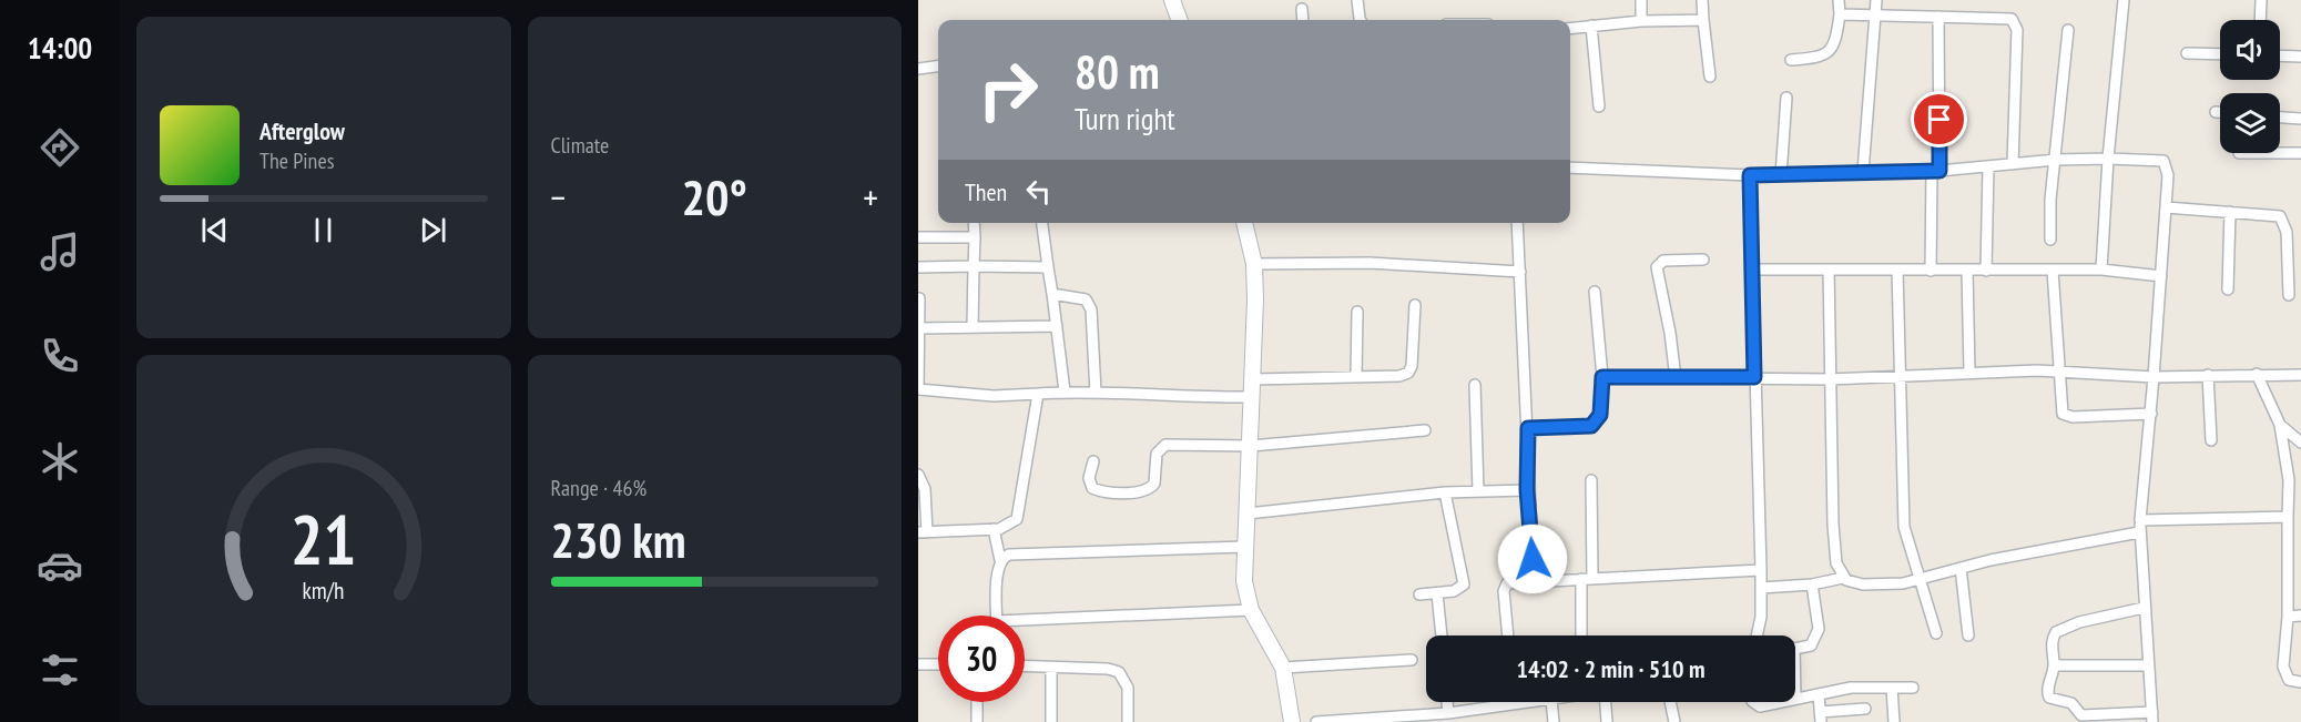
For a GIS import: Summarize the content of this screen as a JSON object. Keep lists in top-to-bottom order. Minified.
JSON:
{"page":{"tabs":"14:00","tile":["Climate",["Range · 46%","230 km"]],"turn":["80 m","Turn right"],"song":["Afterglow","The Pines"],"then":"Then","heat":["−","20°","+"],"limit":"30","trip":"14:02 · 2 min · 510 m","gauge":["21","km/h"]}}
